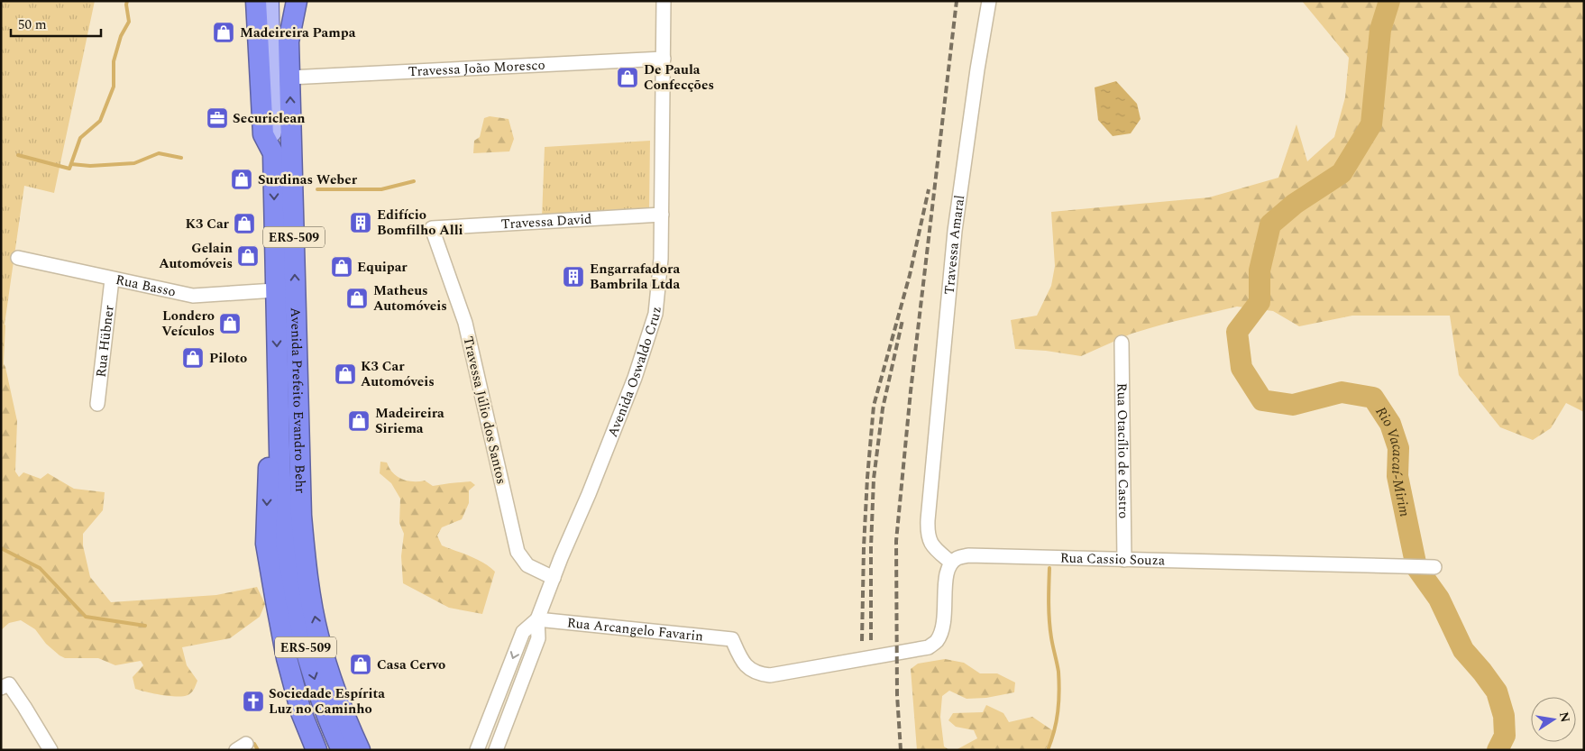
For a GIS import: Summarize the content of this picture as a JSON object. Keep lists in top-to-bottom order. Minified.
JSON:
{"streets":{"highway":["ERS-509","Avenida Prefeito Evandro Behr"],"street":["Travessa João Moresco","Travessa David","Travessa Amaral","Rua Basso","Rua Hübner","Avenida Oswaldo Cruz","Travessa Júlio dos Santos","Rua Otacílio de Castro","Rua Cassio Souza","Rua Arcangelo Favarin"]},"crossings":[["Travessa João Moresco","Avenida Oswaldo Cruz"],["Travessa João Moresco","Avenida Prefeito Evandro Behr"],["Travessa David","Avenida Oswaldo Cruz"],["Travessa David","Travessa Júlio dos Santos"],["ERS-509","Avenida Prefeito Evandro Behr"],["Travessa Amaral","Rua Cassio Souza"],["Travessa Amaral","Rua Arcangelo Favarin"],["Rua Basso","Rua Hübner"],["Rua Basso","Avenida Prefeito Evandro Behr"],["Avenida Oswaldo Cruz","Travessa Júlio dos Santos"],["Avenida Oswaldo Cruz","Rua Arcangelo Favarin"],["Rua Otacílio de Castro","Rua Cassio Souza"],["Rua Cassio Souza","Rua Arcangelo Favarin"]],"water":["Rio Vacacaí-Mirim"],"places":{"shop":["Madeireira Pampa","De Paula Confecções","Surdinas Weber","K3 Car","Gelain Automóveis","Equipar","Matheus Automóveis","Londero Veículos","Piloto","K3 Car Automóveis","Madeireira Siriema","Casa Cervo"],"office":["Securiclean"],"building":["Edifício Bomfilho Alli","Engarrafadora Bambrila Ltda"],"church":["Sociedade Espírita Luz no Caminho"]},"scale_bar":"50 m","north":"right"}
